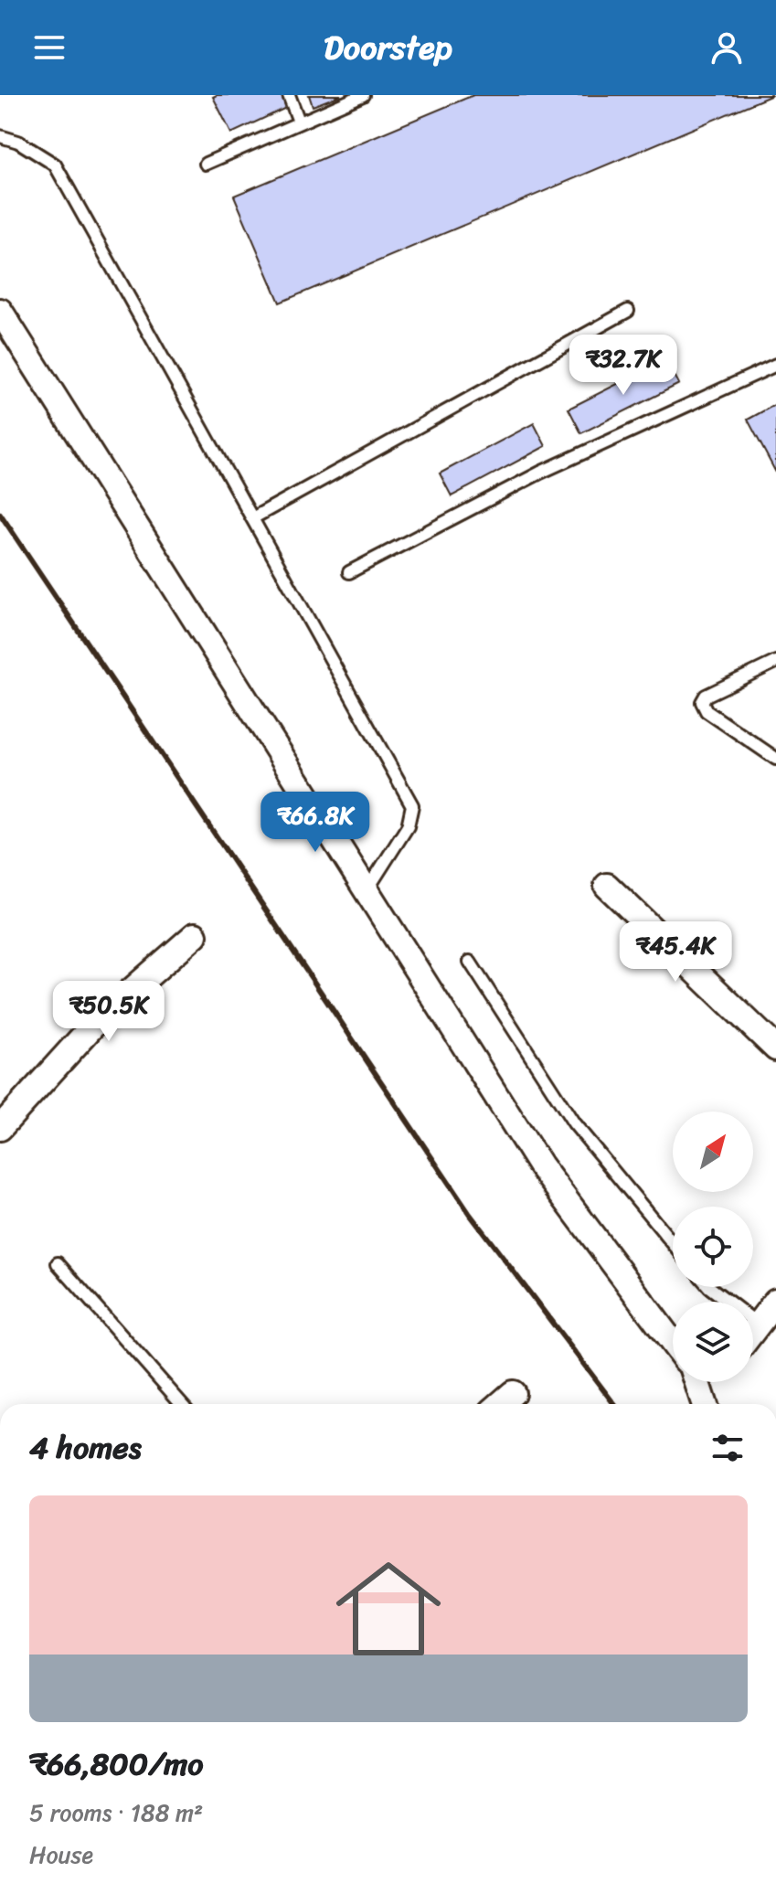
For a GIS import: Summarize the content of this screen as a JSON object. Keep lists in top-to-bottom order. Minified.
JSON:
{"north":"top right","page":{"header":"Doorstep","price":["₹32.7K","₹66.8K","₹45.4K","₹50.5K"],"heading":"4 homes","list":[{"name":"₹66,800/mo","note":"5 rooms · 188 m² · House"}]}}
